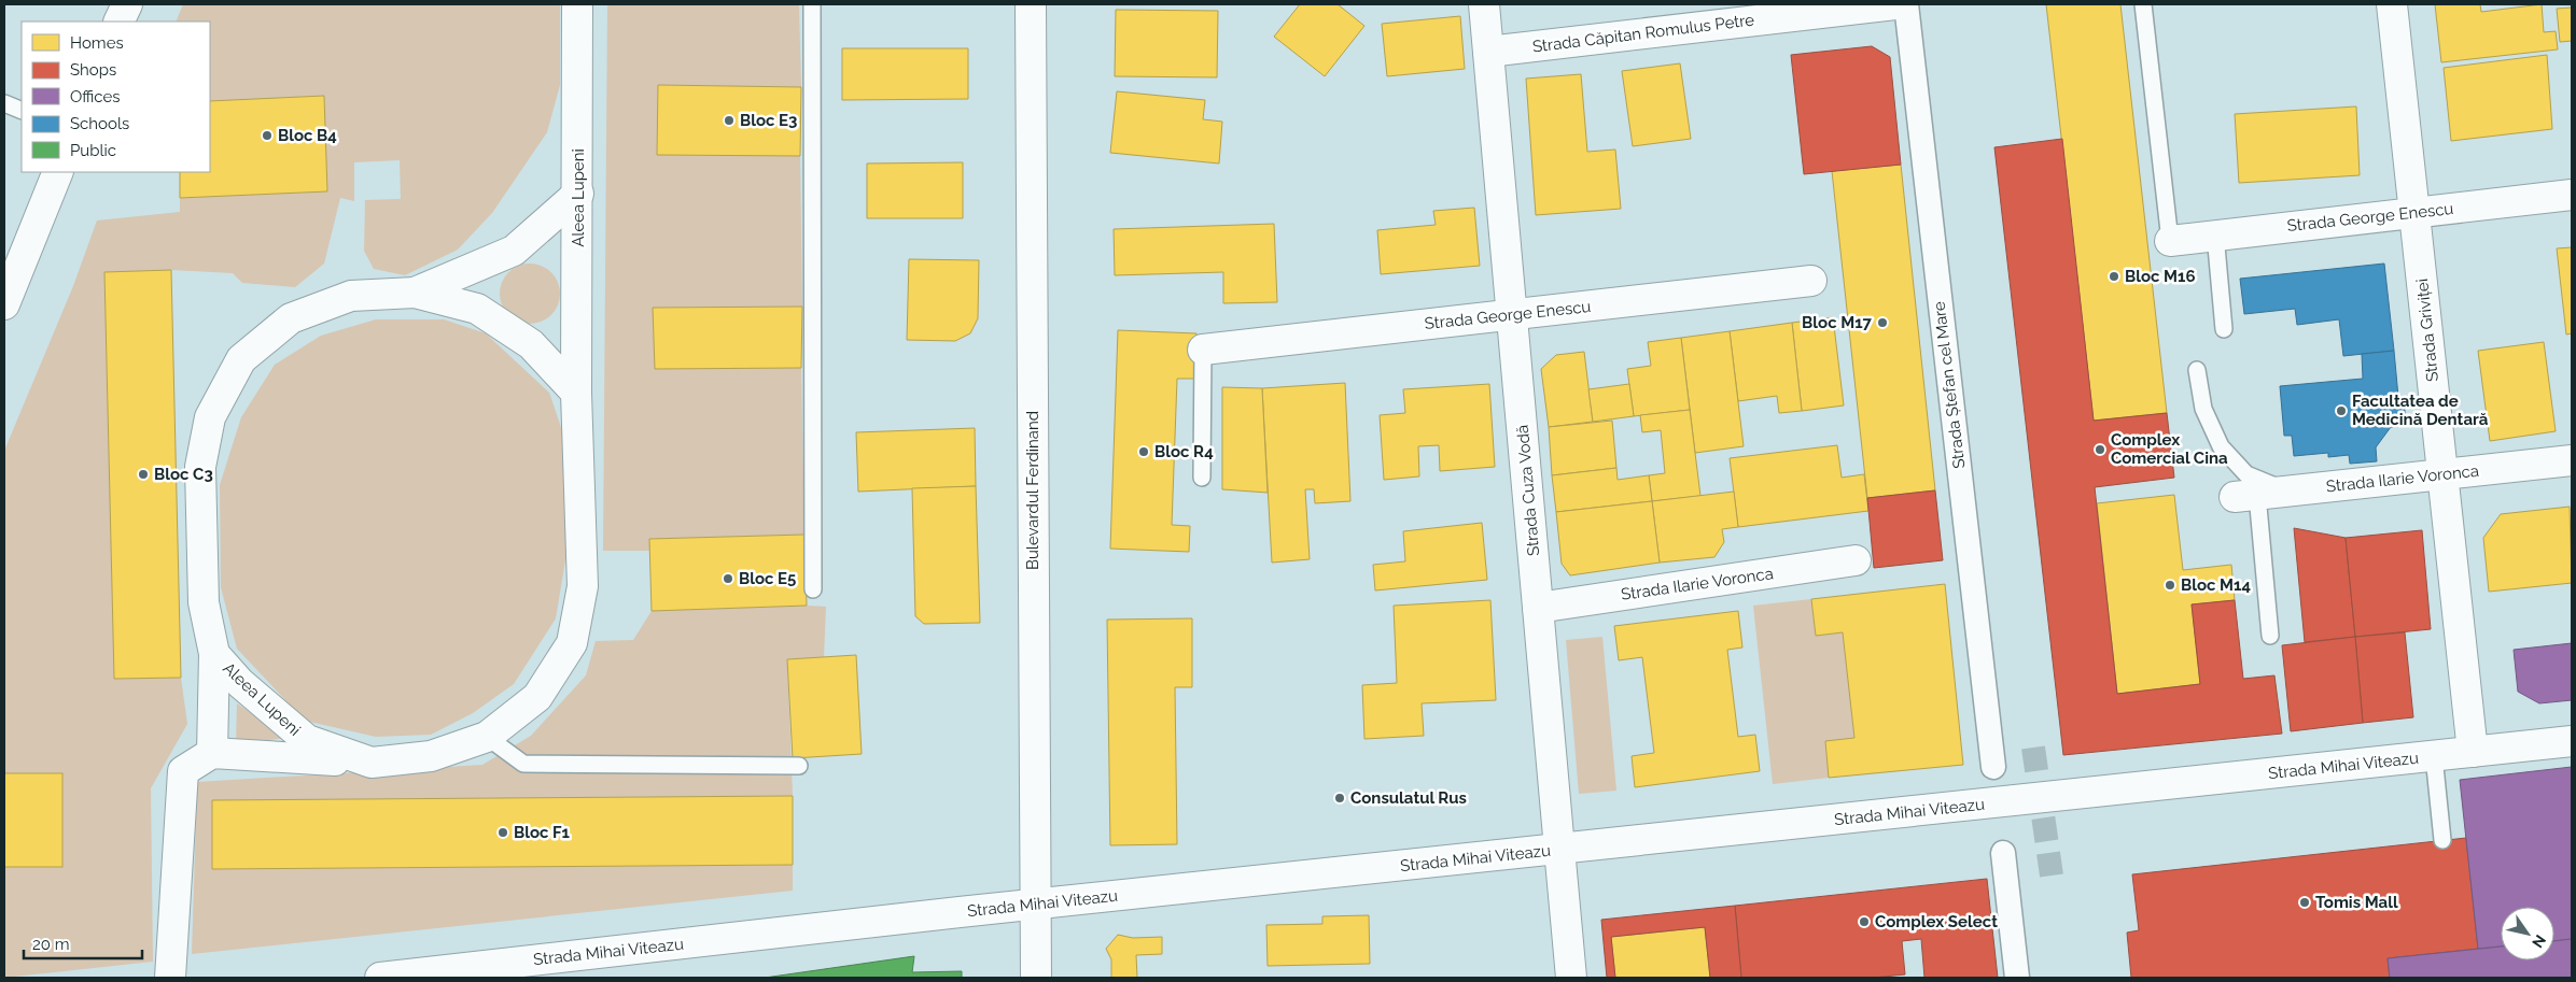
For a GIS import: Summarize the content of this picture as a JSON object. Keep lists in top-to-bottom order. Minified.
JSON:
{"streets":{"street":["Strada Căpitan Romulus Petre","Aleea Lupeni","Strada George Enescu","Strada Griviței","Strada Ștefan cel Mare","Strada Ilarie Voronca","Bulevardul Ferdinand","Strada Cuza Vodă","Strada Mihai Viteazu"]},"crossings":[["Strada Căpitan Romulus Petre","Strada Cuza Vodă"],["Strada George Enescu","Strada Griviței"],["Strada George Enescu","Strada Cuza Vodă"],["Strada Griviței","Strada Ilarie Voronca"],["Strada Griviței","Strada Mihai Viteazu"],["Strada Ilarie Voronca","Strada Cuza Vodă"],["Bulevardul Ferdinand","Strada Mihai Viteazu"],["Strada Cuza Vodă","Strada Mihai Viteazu"]],"places":["Bloc E3","Bloc B4","Bloc M16","Bloc M17","Facultatea de Medicină Dentară","Complex Comercial Cina","Bloc R4","Bloc C3","Bloc E5","Bloc M14","Consulatul Rus","Bloc F1","Tomis Mall","Complex Select"],"legend":["Homes","Shops","Offices","Schools","Public"],"scale_bar":"20 m","north":"bottom right"}
